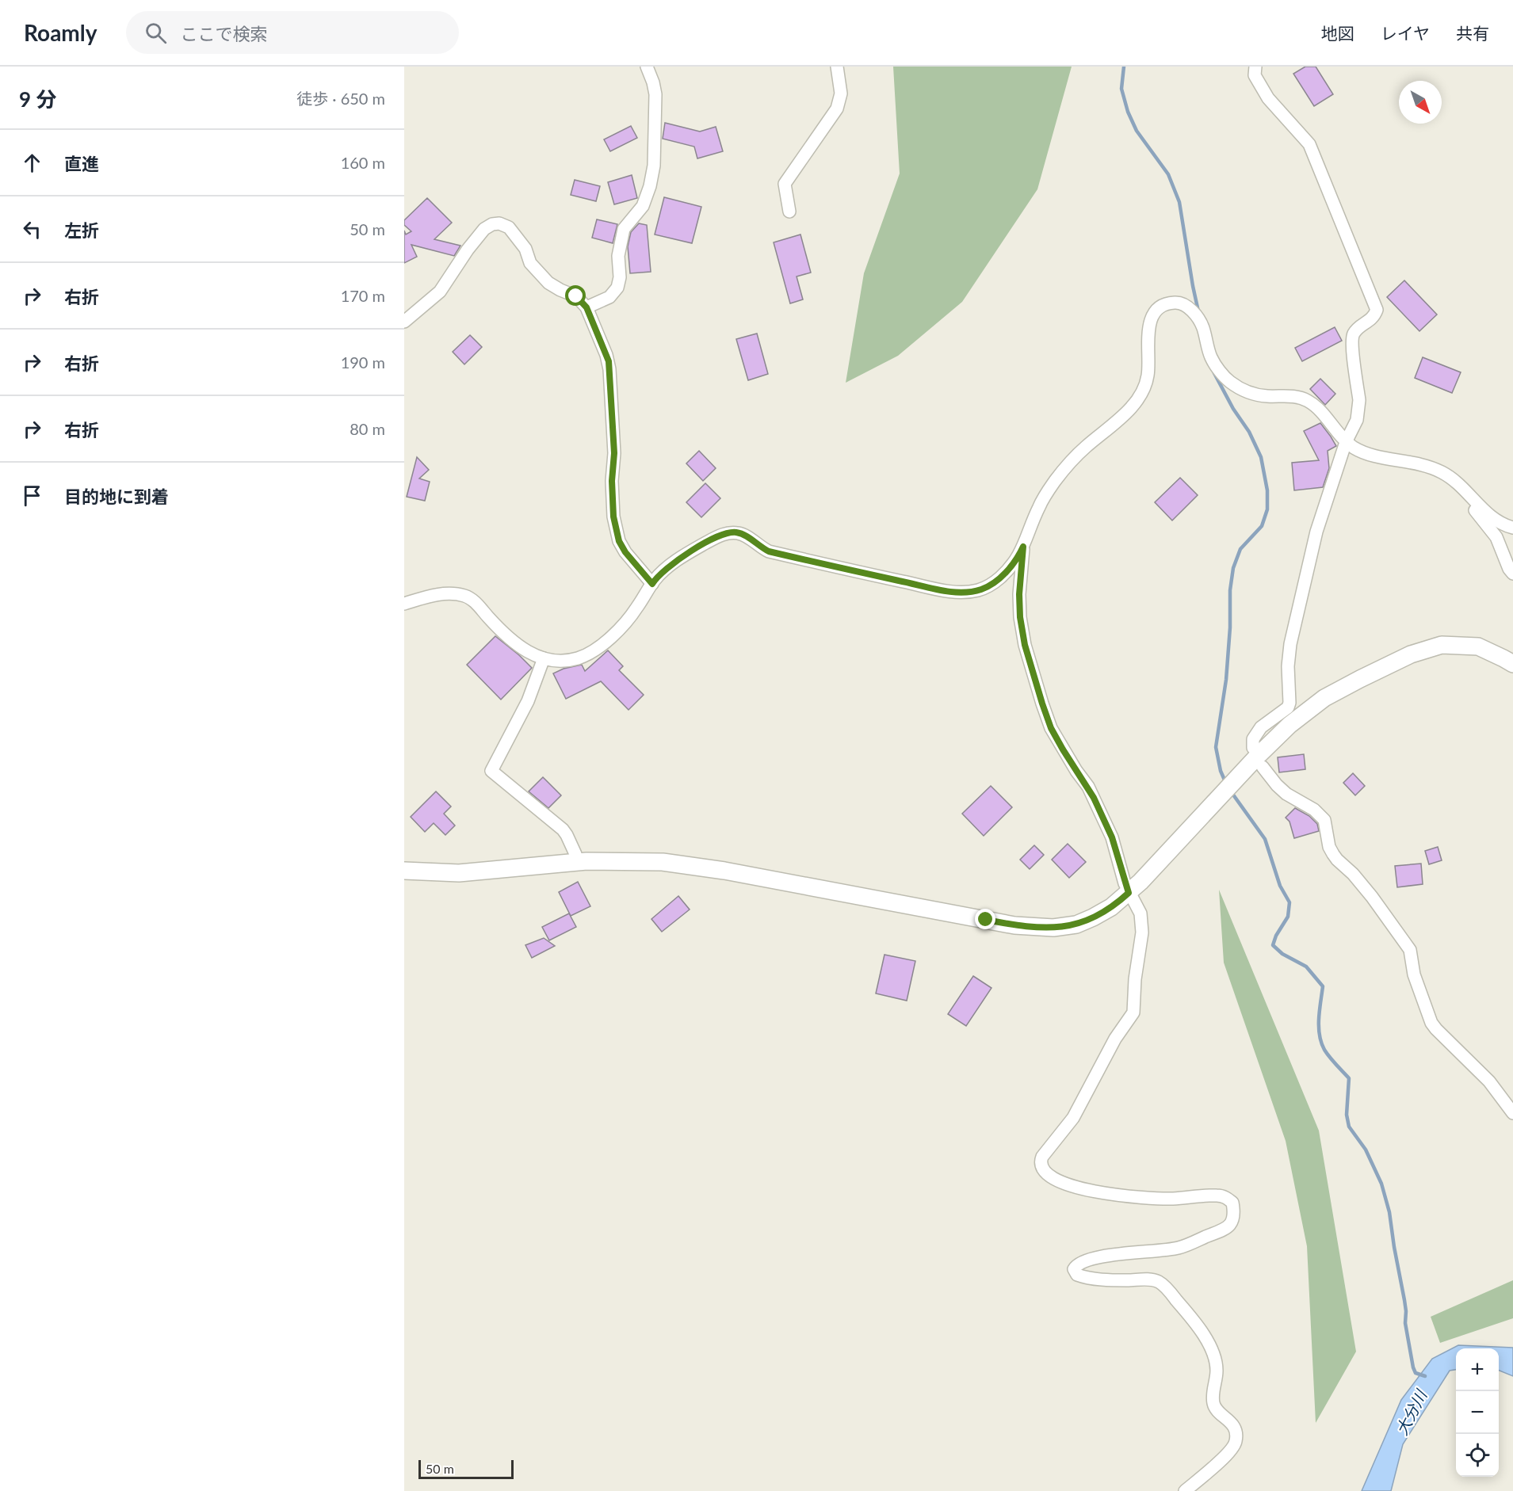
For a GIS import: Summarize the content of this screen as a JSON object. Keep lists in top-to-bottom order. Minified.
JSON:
{"water":["大分川"],"scale_bar":"50 m","north":"bottom right","page":{"header":"Roamly","search":"ここで検索","nav":["地図","レイヤ","共有"],"heading":["9 分","徒歩 · 650 m"],"list":[["直進","160 m"],["左折","50 m"],["右折","170 m"],["右折","190 m"],["右折","80 m"],"目的地に到着"],"map_buttons":["+","−"],"scale":"50 m"}}
